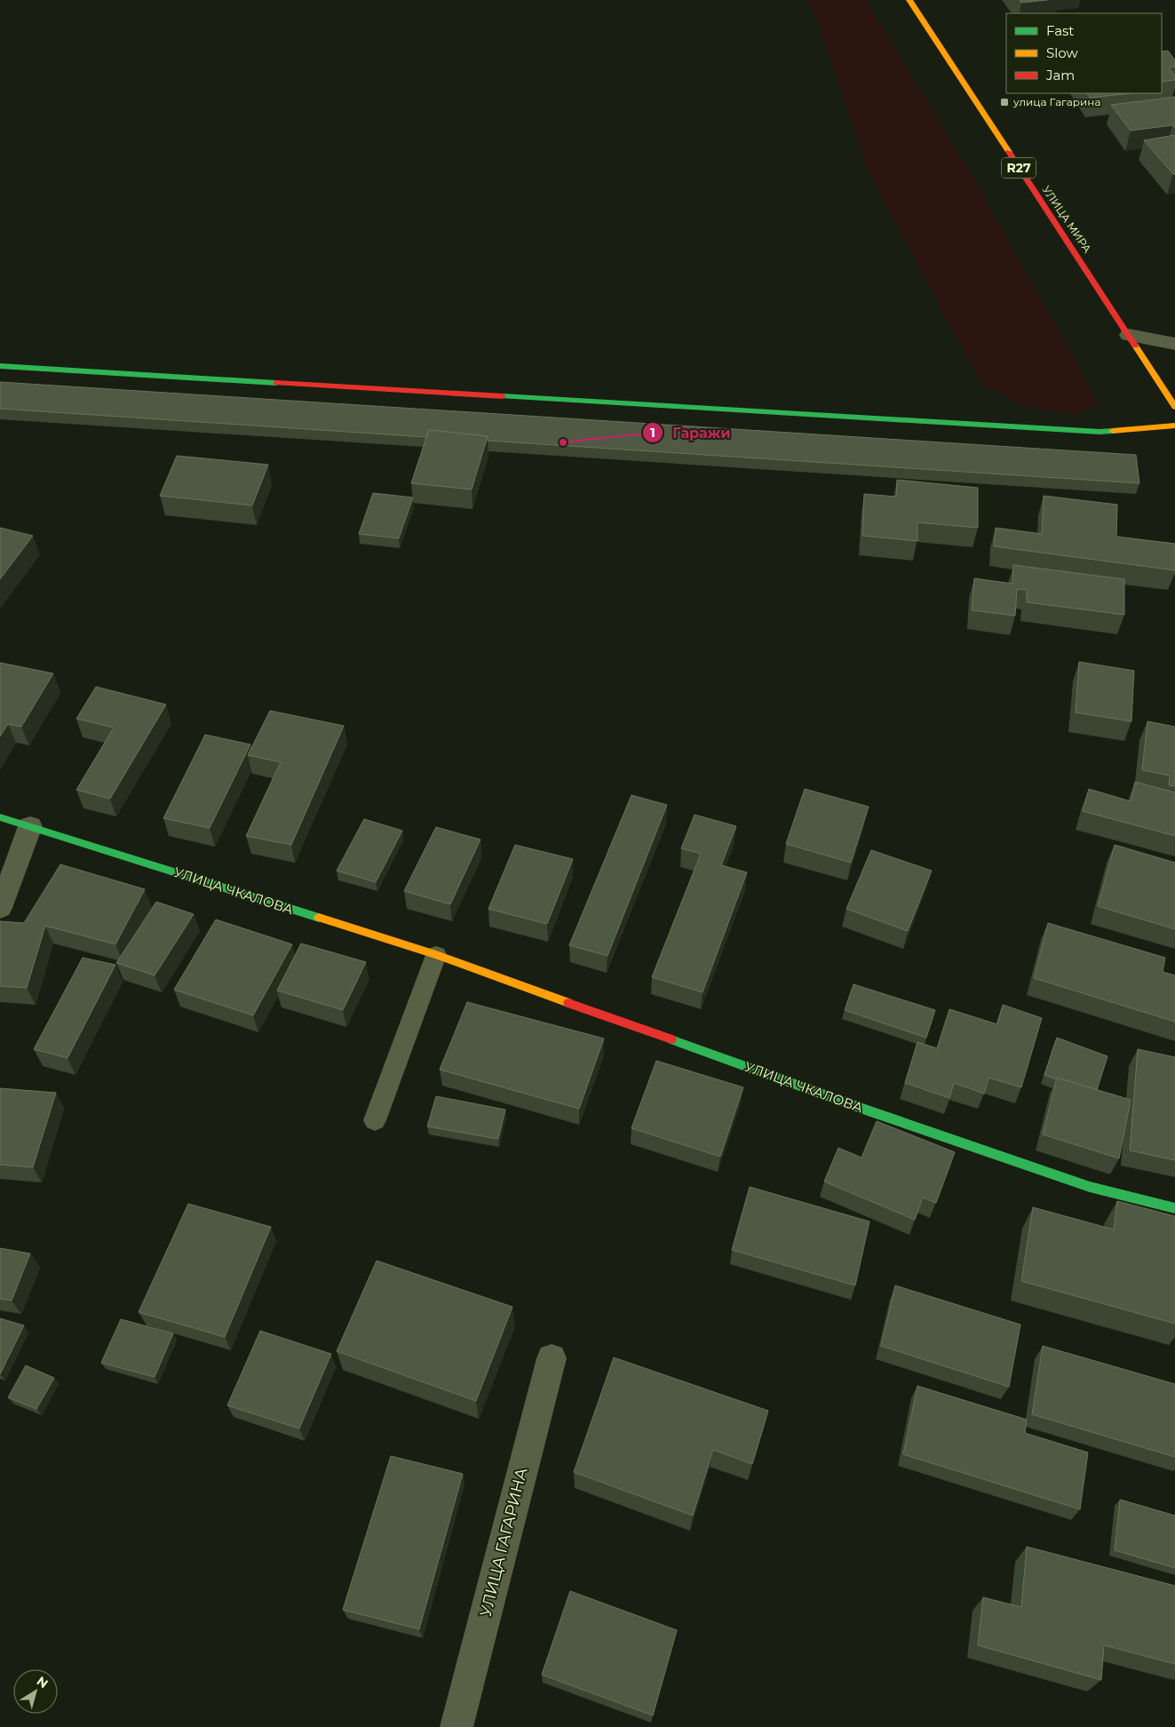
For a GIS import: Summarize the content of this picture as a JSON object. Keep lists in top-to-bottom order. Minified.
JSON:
{"streets":{"street":["R27","УЛИЦА МИРА","УЛИЦА ЧКАЛОВА","УЛИЦА ГАГАРИНА"]},"places":{"transit":["улица Гагарина"],"other":["Гаражи"]},"legend":["Fast","Slow","Jam"],"north":"top right"}
